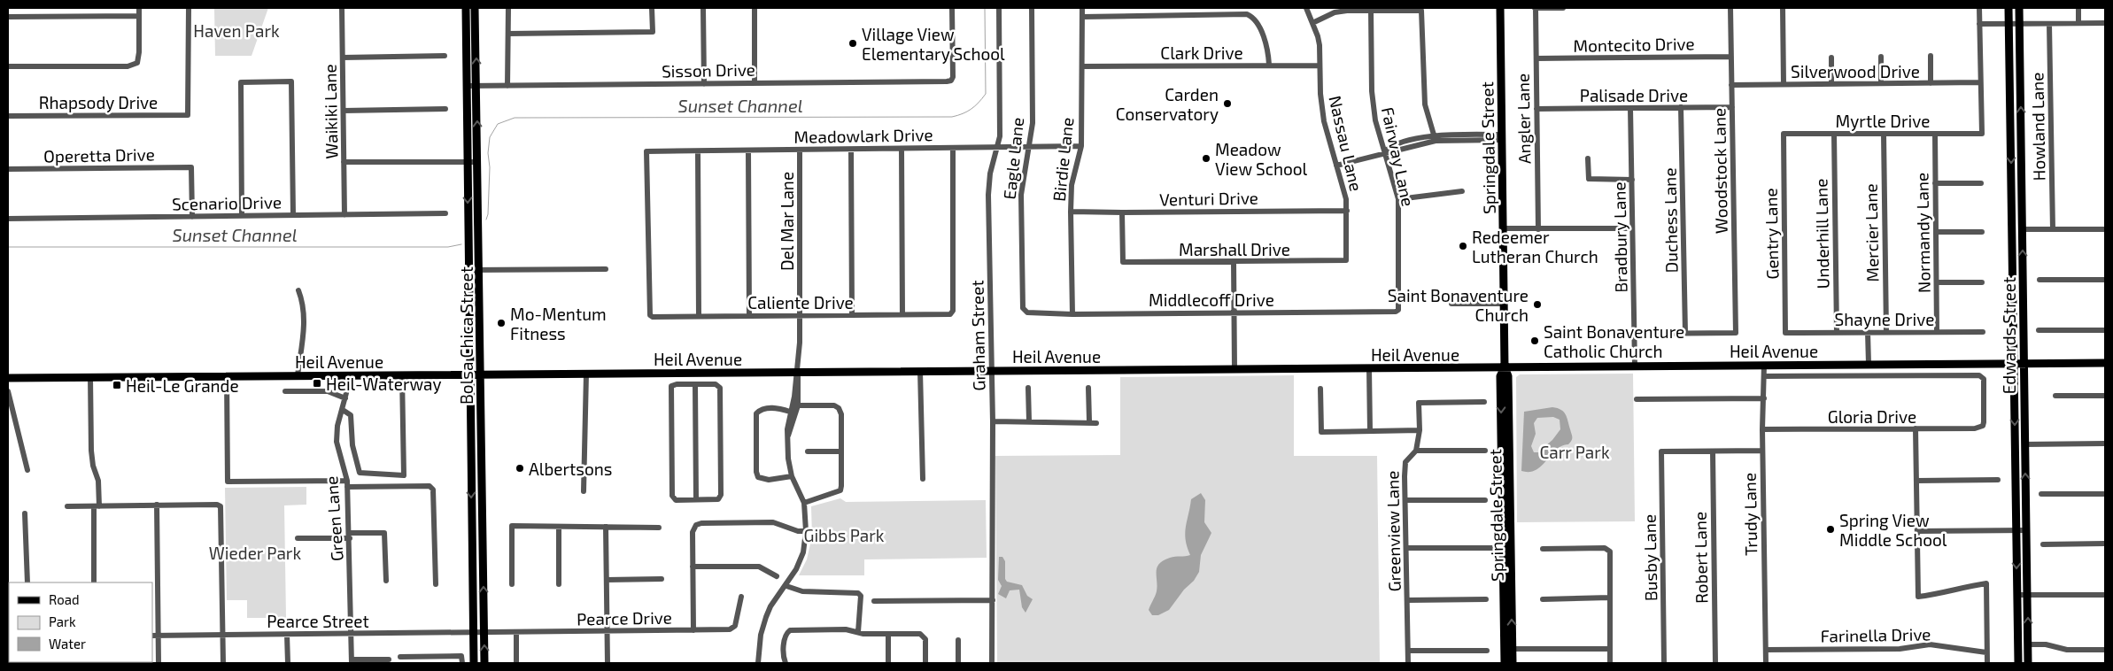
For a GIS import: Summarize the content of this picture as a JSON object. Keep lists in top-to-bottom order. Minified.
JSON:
{"streets":{"main road":["Springdale Street","Bolsa Chica Street","Edwards Street","Heil Avenue"],"street":["Montecito Drive","Clark Drive","Sisson Drive","Silverwood Drive","Palisade Drive","Rhapsody Drive","Waikiki Lane","Angler Lane","Myrtle Drive","Howland Lane","Meadowlark Drive","Nassau Lane","Operetta Drive","Fairway Lane","Eagle Lane","Birdie Lane","Woodstock Lane","Venturi Drive","Scenario Drive","Duchess Lane","Del Mar Lane","Mercier Lane","Normandy Lane","Gentry Lane","Underhill Lane","Bradbury Lane","Marshall Drive","Middlecoff Drive","Caliente Drive","Shayne Drive","Graham Street","Gloria Drive","Trudy Lane","Green Lane","Greenview Lane","Busby Lane","Robert Lane","Pearce Drive","Pearce Street","Farinella Drive"]},"crossings":[["Montecito Drive","Angler Lane"],["Montecito Drive","Woodstock Lane"],["Clark Drive","Nassau Lane"],["Clark Drive","Birdie Lane"],["Sisson Drive","Bolsa Chica Street"],["Silverwood Drive","Myrtle Drive"],["Silverwood Drive","Woodstock Lane"],["Palisade Drive","Angler Lane"],["Palisade Drive","Woodstock Lane"],["Palisade Drive","Duchess Lane"],["Palisade Drive","Bradbury Lane"],["Waikiki Lane","Scenario Drive"],["Myrtle Drive","Mercier Lane"],["Myrtle Drive","Normandy Lane"],["Myrtle Drive","Gentry Lane"],["Myrtle Drive","Underhill Lane"],["Meadowlark Drive","Eagle Lane"],["Meadowlark Drive","Birdie Lane"],["Meadowlark Drive","Del Mar Lane"],["Meadowlark Drive","Caliente Drive"],["Meadowlark Drive","Graham Street"],["Nassau Lane","Venturi Drive"],["Nassau Lane","Marshall Drive"],["Springdale Street","Heil Avenue"],["Operetta Drive","Scenario Drive"],["Fairway Lane","Middlecoff Drive"],["Eagle Lane","Middlecoff Drive"],["Birdie Lane","Venturi Drive"],["Birdie Lane","Middlecoff Drive"],["Woodstock Lane","Duchess Lane"],["Venturi Drive","Marshall Drive"],["Del Mar Lane","Caliente Drive"],["Del Mar Lane","Heil Avenue"],["Mercier Lane","Shayne Drive"],["Normandy Lane","Shayne Drive"],["Gentry Lane","Shayne Drive"],["Underhill Lane","Shayne Drive"],["Bradbury Lane","Heil Avenue"],["Bolsa Chica Street","Heil Avenue"],["Bolsa Chica Street","Pearce Drive"],["Bolsa Chica Street","Pearce Street"],["Graham Street","Heil Avenue"],["Edwards Street","Heil Avenue"],["Heil Avenue","Gloria Drive"],["Heil Avenue","Trudy Lane"],["Heil Avenue","Green Lane"],["Gloria Drive","Trudy Lane"],["Trudy Lane","Farinella Drive"],["Green Lane","Pearce Street"],["Busby Lane","Robert Lane"],["Pearce Drive","Pearce Street"]],"water":["Sunset Channel"],"parks":["Haven Park","Carr Park","Gibbs Park","Wieder Park"],"places":{"other":["Village View Elementary School","Carden Conservatory","Meadow View School","Redeemer Lutheran Church","Saint Bonaventure Church","Mo-Mentum Fitness","Saint Bonaventure Catholic Church","Albertsons","Spring View Middle School"],"transit":["Heil-Waterway","Heil-Le Grande"]},"legend":["Road","Park","Water"]}
